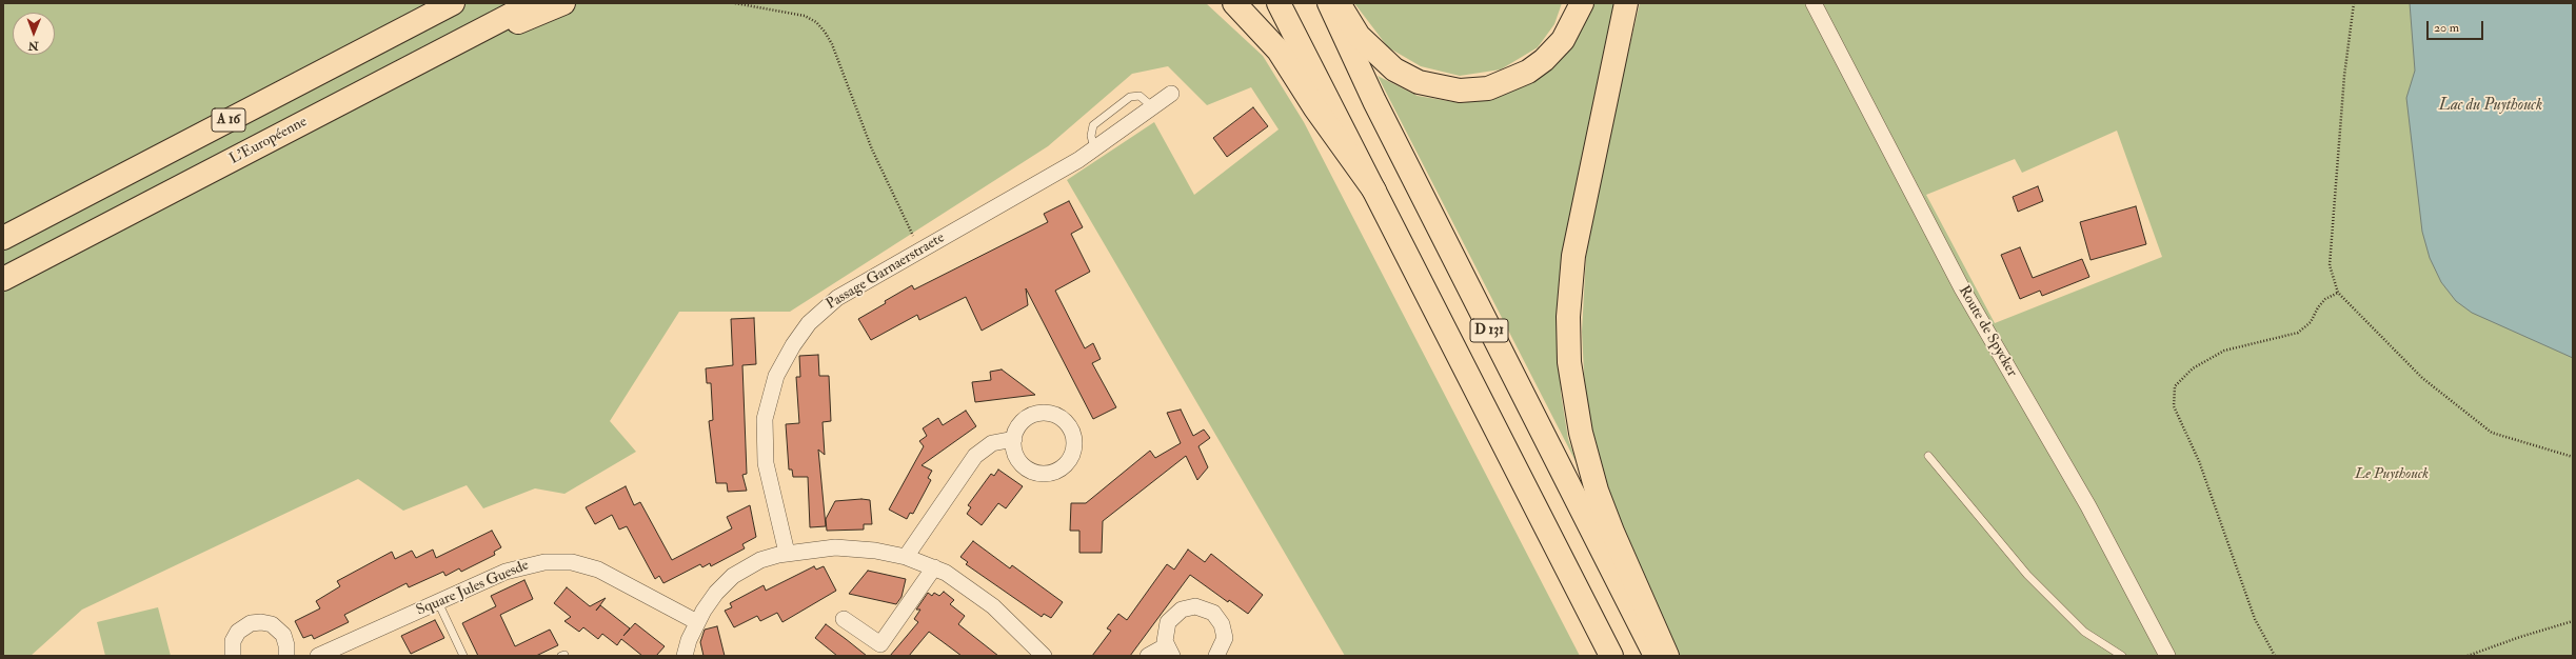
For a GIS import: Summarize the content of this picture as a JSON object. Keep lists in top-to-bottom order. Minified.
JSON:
{"streets":{"main road":["A 16","L'Européenne","D 131"],"street":["Passage Garnaerstraete","Route de Spycker","Square Jules Guesde"]},"water":["Lac du Puythouck"],"parks":["Le Puythouck"],"scale_bar":"20 m","north":"bottom"}
